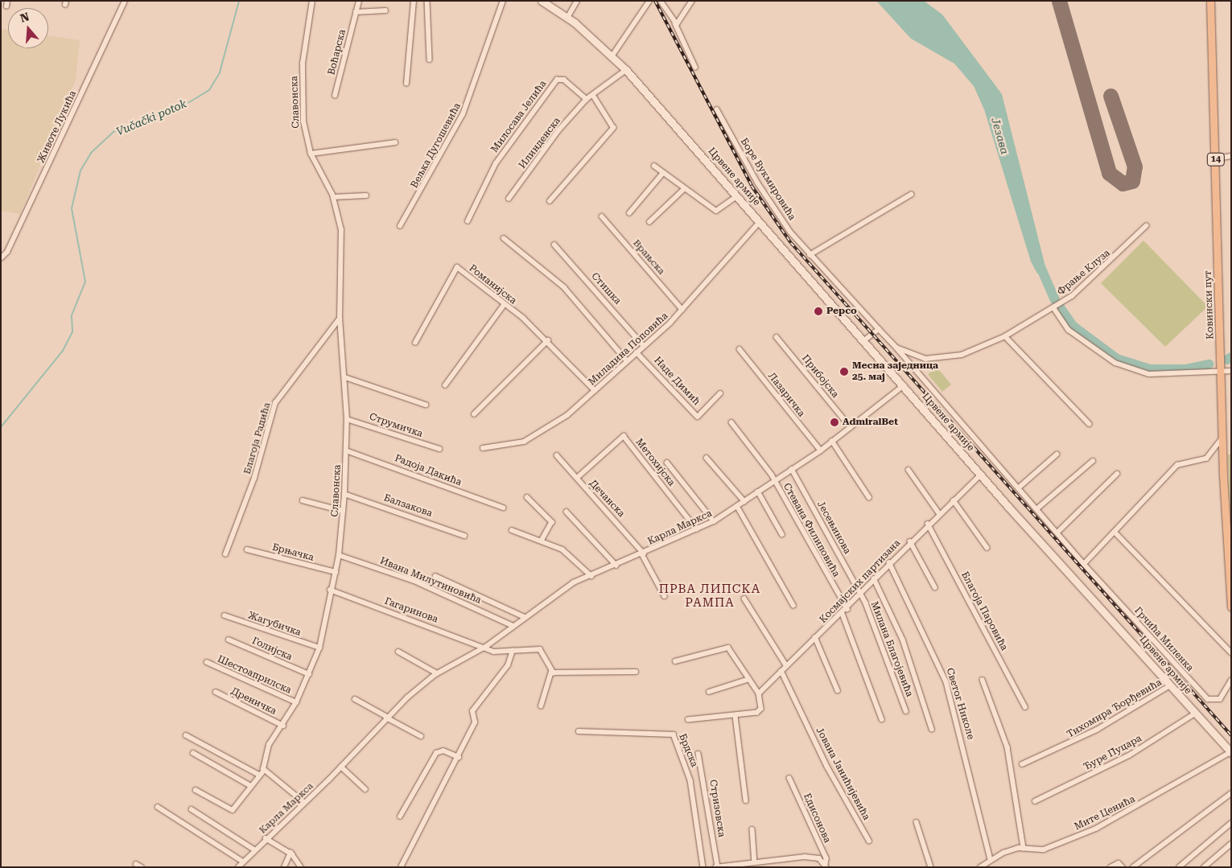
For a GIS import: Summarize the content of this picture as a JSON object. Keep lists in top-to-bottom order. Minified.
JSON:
{"streets":{"main road":["14","Црвене армије","Ковински пут"],"street":["Воћарска","Славонска","Милосава Јелића","Животе Лукића","Илинденска","Вељка Дугошевића","Боре Вукмировића","Врањска","Фрање Клуза","Романијска","Стишка","Миладина Поповића","Прибојска","Наде Димић","Лазаричка","Струмичка","Благоја Радића","Метохијска","Радоја Дакића","Дечанска","Балзакова","Карла Маркса","Јесењинова","Стевана Филиповића","Брњачка","Ивана Милутиновића","Космајских партизана","Гагаринова","Благоја Паровића","Жагубичка","Грчића Миленка","Голијска","Милана Благојевића","Шестоаприлска","Дреничка","Светог Николе","Тихомира Ђорђевића","Брдска","Ђуре Пуцара","Јована Јанићијевића","Стризовска","Мите Ценића","Едисонова"]},"crossings":[["Славонска","Струмичка"],["Славонска","Благоја Радића"],["Славонска","Радоја Дакића"],["Славонска","Балзакова"],["Славонска","Брњачка"],["Славонска","Ивана Милутиновића"],["Славонска","Гагаринова"],["Славонска","Жагубичка"],["Славонска","Голијска"],["Славонска","Шестоаприлска"],["Славонска","Дреничка"],["Милосава Јелића","Илинденска"],["Црвене армије","Миладина Поповића"],["Црвене армије","Карла Маркса"],["Црвене армије","Космајских партизана"],["Црвене армије","Тихомира Ђорђевића"],["Црвене армије","Ђуре Пуцара"],["Црвене армије","Мите Ценића"],["Боре Вукмировића","Фрање Клуза"],["Врањска","Миладина Поповића"],["Фрање Клуза","Грчића Миленка"],["Романијска","Миладина Поповића"],["Стишка","Миладина Поповића"],["Миладина Поповића","Наде Димић"],["Прибојска","Карла Маркса"],["Лазаричка","Карла Маркса"],["Метохијска","Дечанска"],["Метохијска","Карла Маркса"],["Дечанска","Карла Маркса"],["Карла Маркса","Јесењинова"],["Карла Маркса","Стевана Филиповића"],["Карла Маркса","Ивана Милутиновића"],["Карла Маркса","Гагаринова"],["Јесењинова","Космајских партизана"],["Јесењинова","Милана Благојевића"],["Стевана Филиповића","Космајских партизана"],["Космајских партизана","Благоја Паровића"],["Космајских партизана","Милана Благојевића"],["Космајских партизана","Светог Николе"],["Космајских партизана","Јована Јанићијевића"],["Светог Николе","Мите Ценића"],["Стризовска","Едисонова"]],"districts":["ПРВА ЛИПСКА РАМПА"],"water":["Vučački potok","Језава"],"places":["Pepco","Месна заједница 25. мај","AdmiralBet"],"north":"top"}
